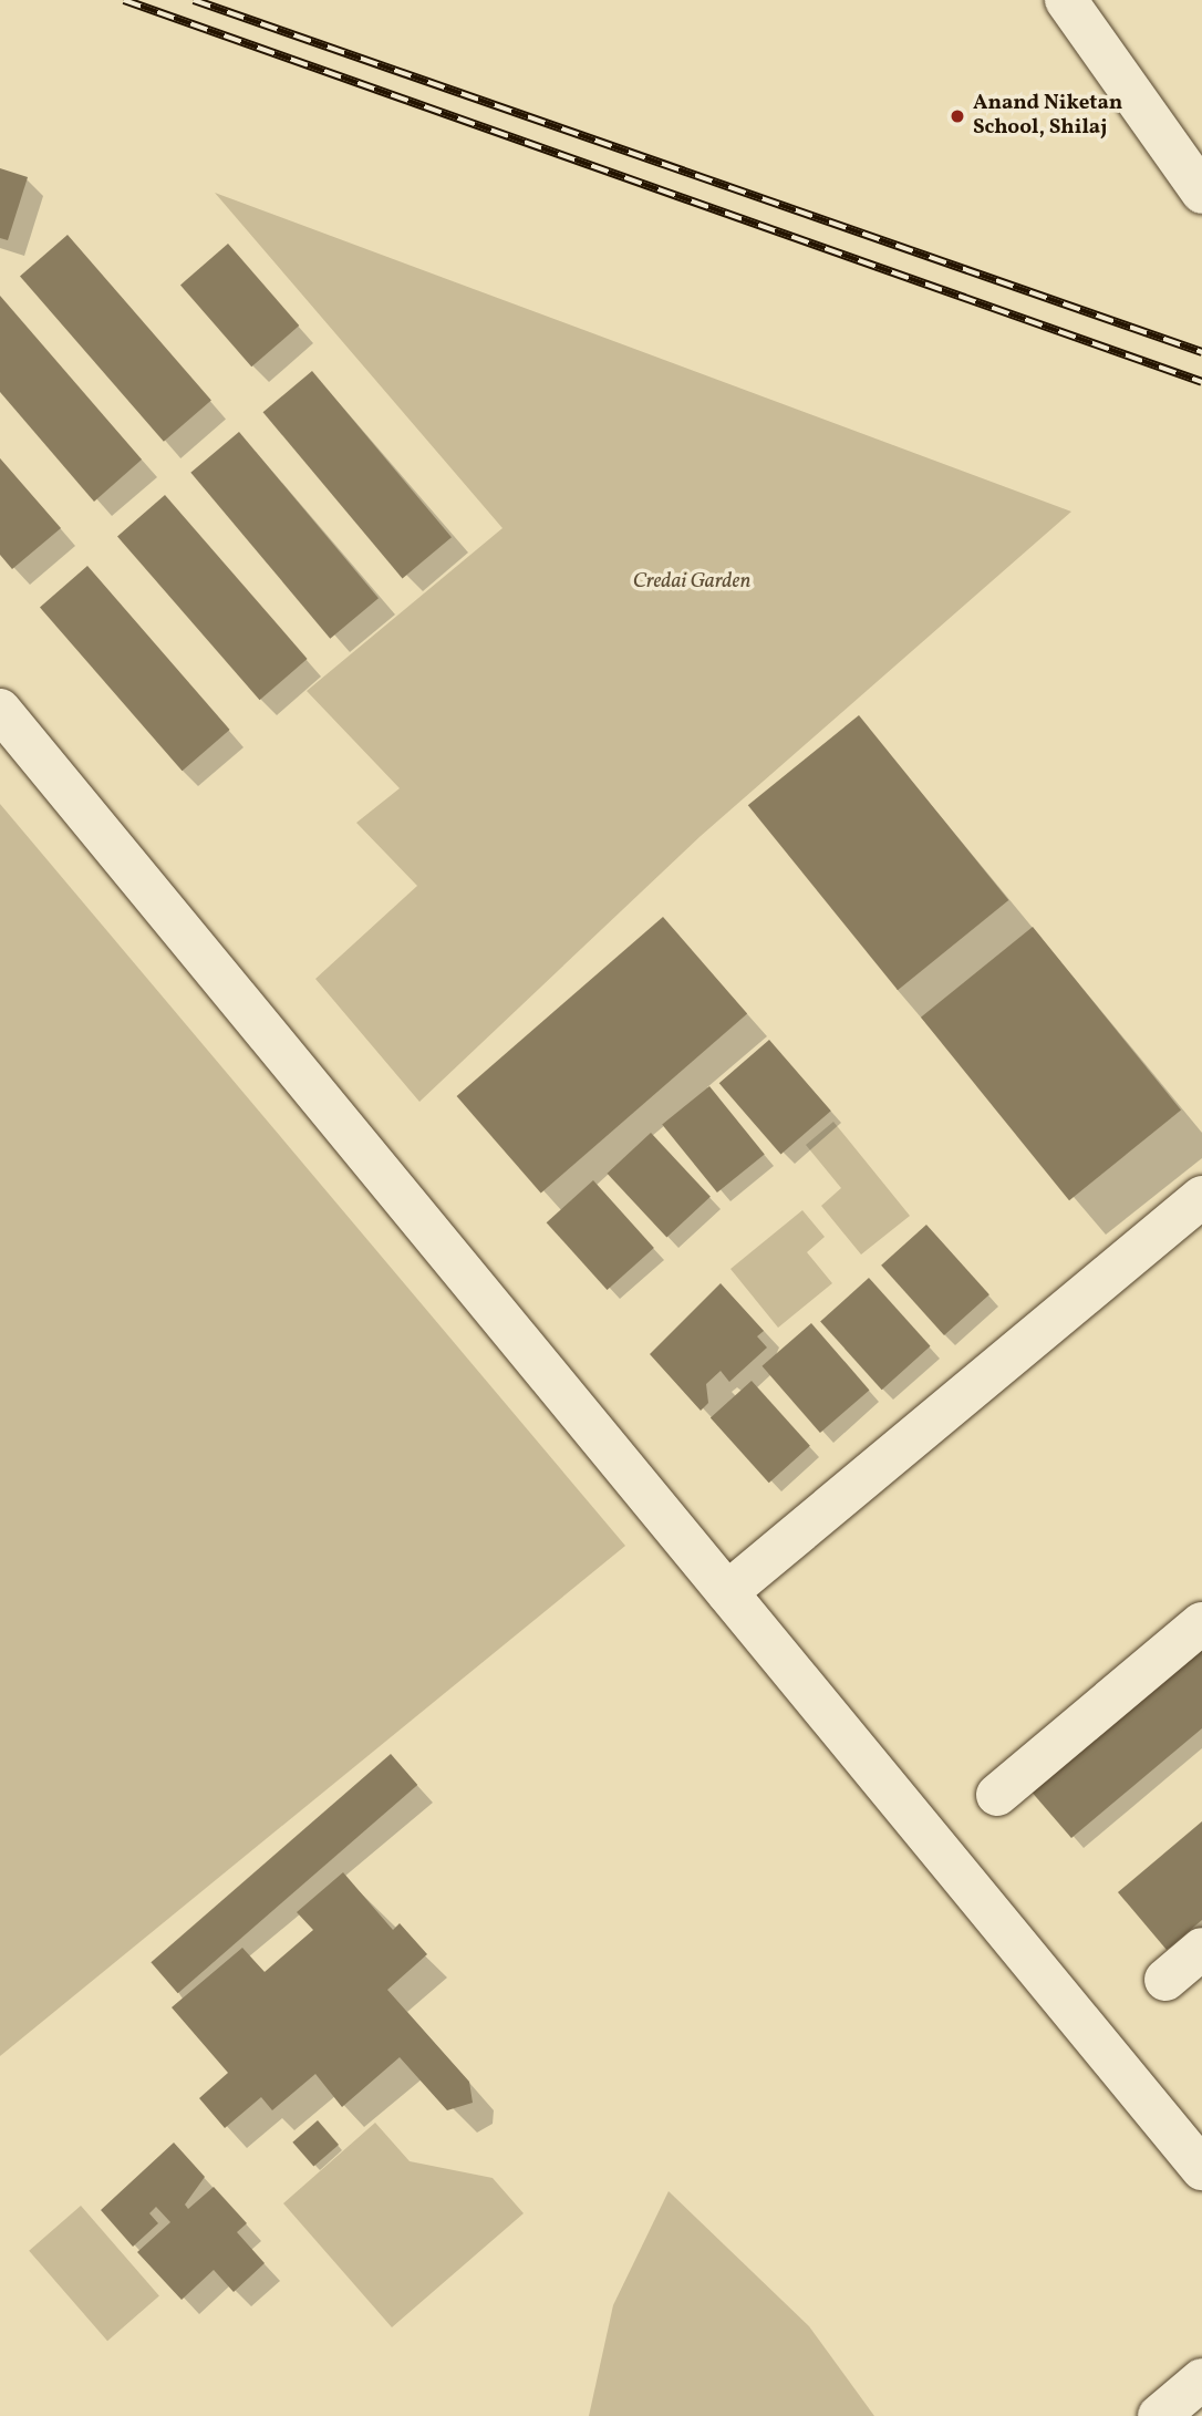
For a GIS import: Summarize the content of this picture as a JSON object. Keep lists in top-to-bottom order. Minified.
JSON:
{"parks":["Credai Garden"],"places":["Anand Niketan School, Shilaj"]}
